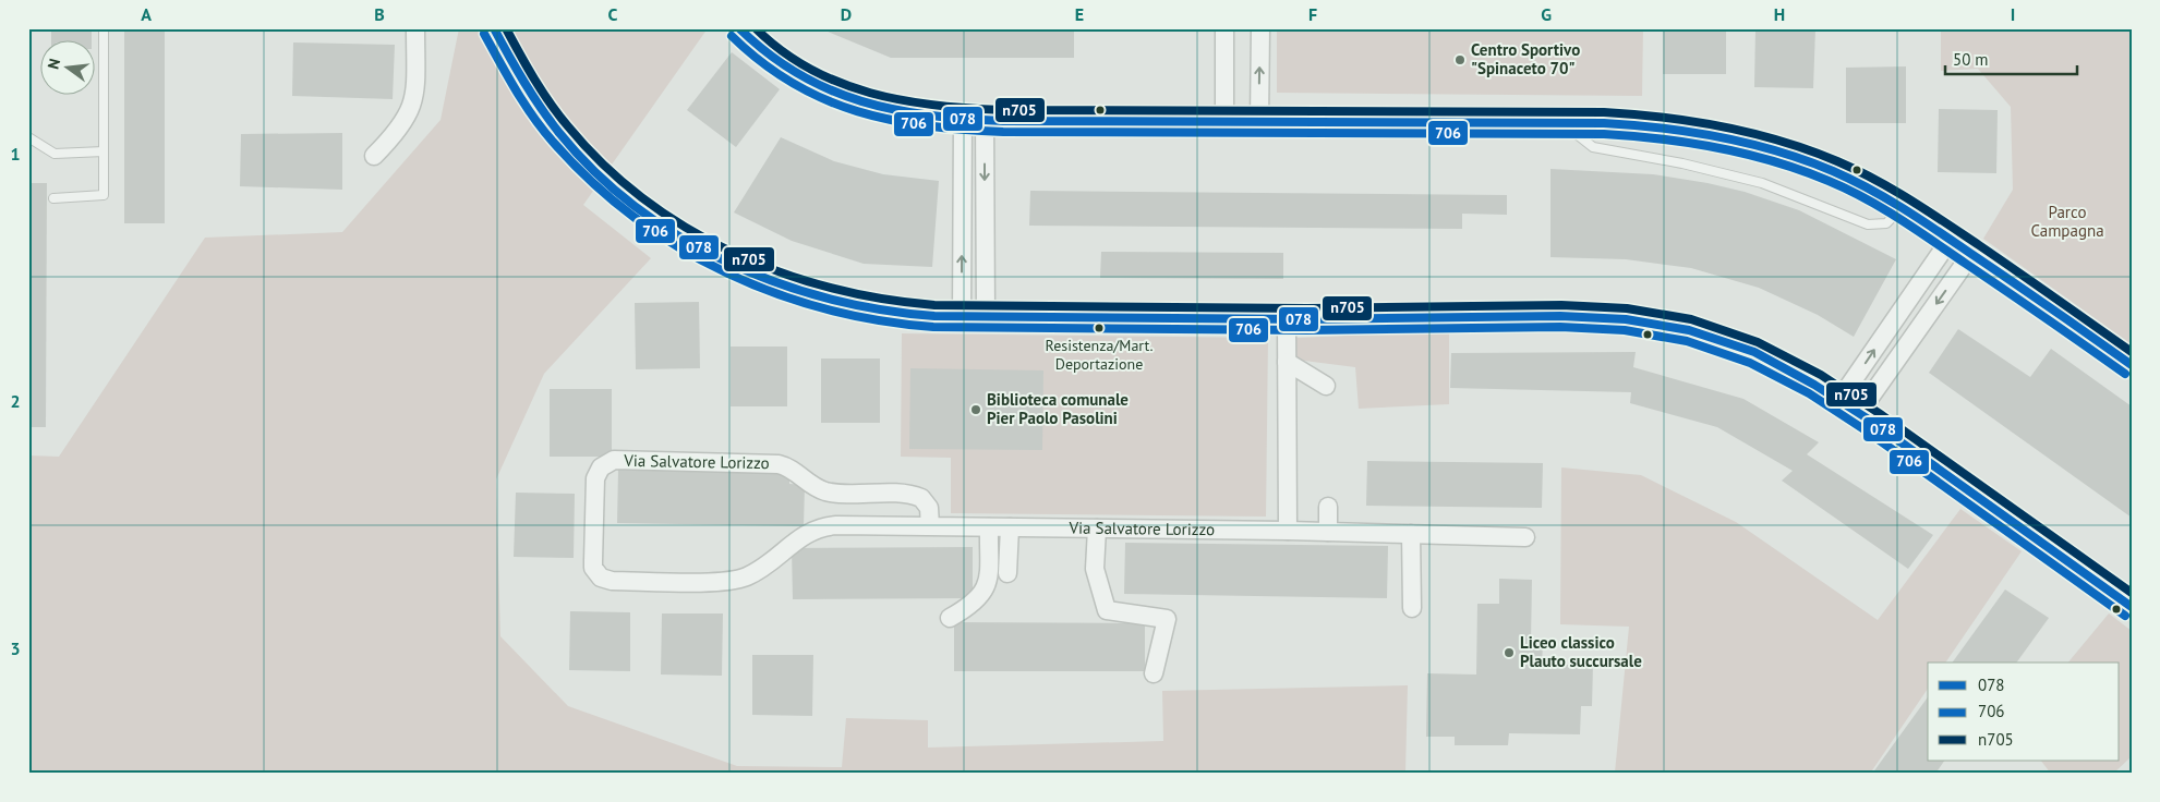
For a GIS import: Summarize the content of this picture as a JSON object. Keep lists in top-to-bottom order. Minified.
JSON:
{"streets":{"street":["Via Salvatore Lorizzo"]},"parks":["Parco Campagna"],"places":["Centro Sportivo \"Spinaceto 70\"","Resistenza/Mart. Deportazione","Biblioteca comunale Pier Paolo Pasolini","Liceo classico Plauto succursale"],"lines":["transit line 078","transit line n705","transit line 706"],"legend":["078","706","n705"],"scale_bar":"50 m","north":"left","grid":{"columns":["A","B","C","D","E","F","G","H","I"],"rows":["1","2","3"]}}
